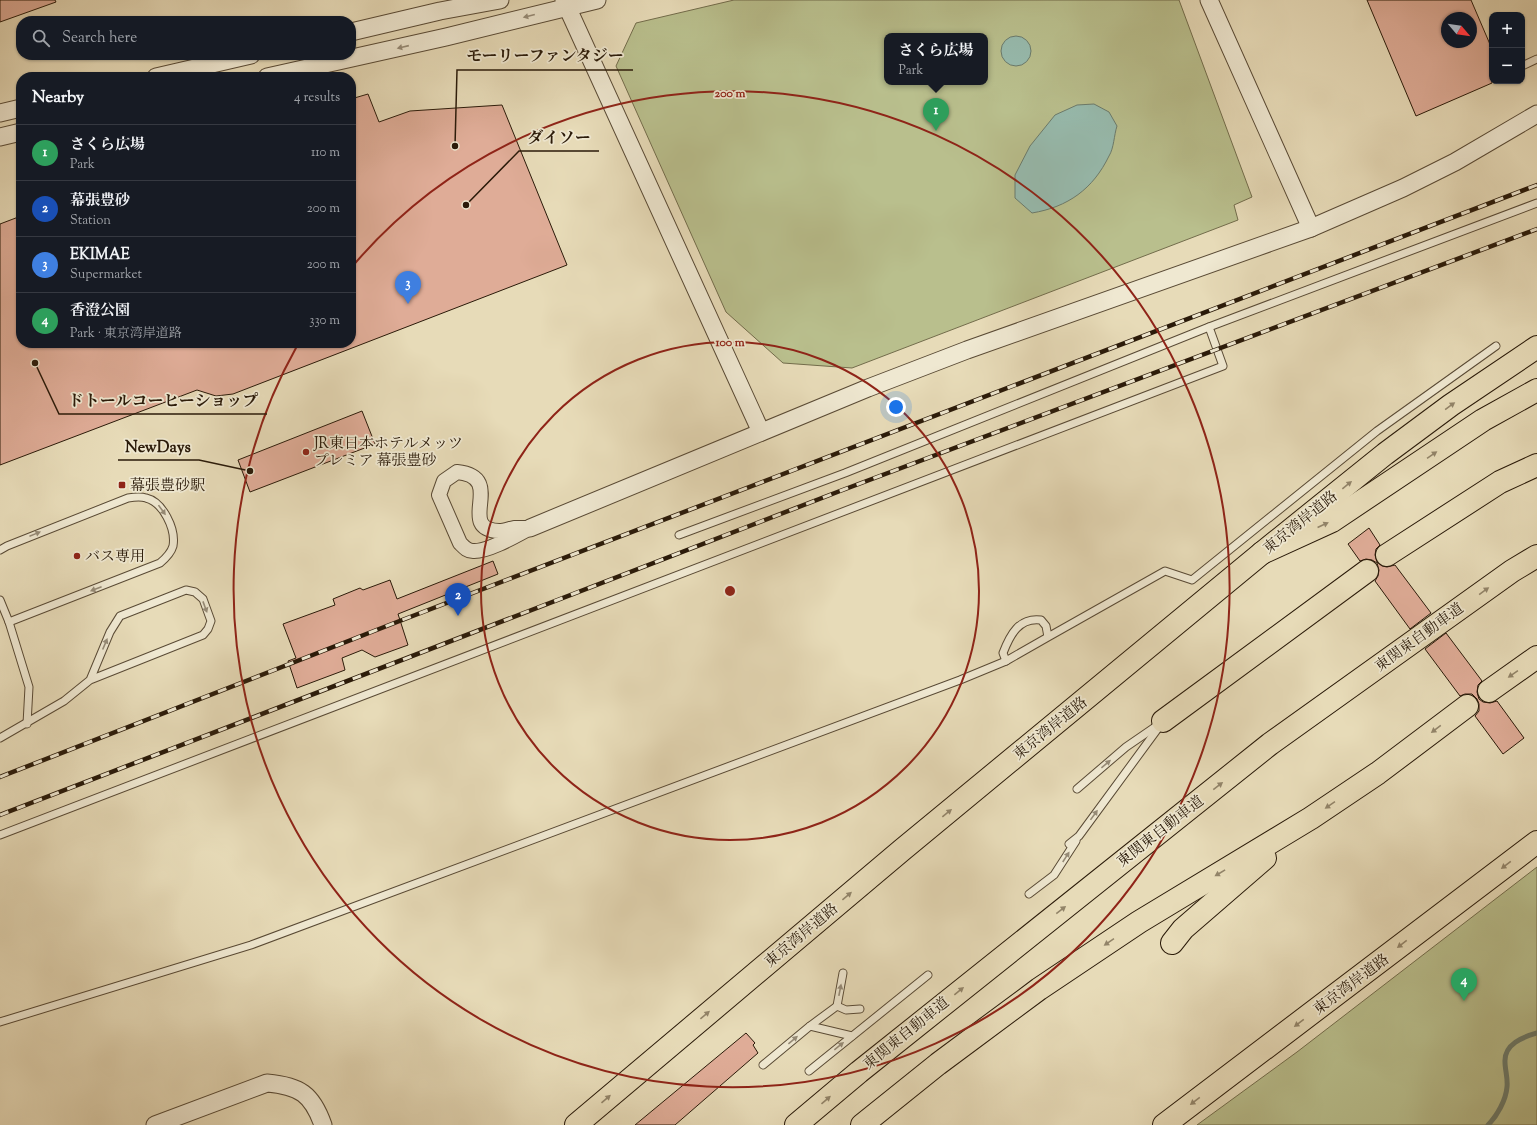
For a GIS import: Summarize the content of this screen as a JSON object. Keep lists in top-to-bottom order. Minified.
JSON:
{"streets":{"highway":["東京湾岸道路","東関東自動車道"]},"places":{"other":["モーリーファンタジー","ダイソー","ドトールコーヒーショップ","JR東日本ホテルメッツ プレミア 幕張豊砂","NewDays","バス専用"],"transit":["幕張豊砂駅"]},"north":"bottom right","page":{"map_buttons":["+","−"],"search":"Search here","popup":["さくら広場","Park"],"heading":["Nearby","4 results"],"pins":["1","3","2","4"],"list":[{"mark":"1","name":"さくら広場","note":"Park","value":"110 m"},{"mark":"2","name":"幕張豊砂","note":"Station","value":"200 m"},{"mark":"3","name":"EKIMAE","note":"Supermarket","value":"200 m"},{"mark":"4","name":"香澄公園","note":"Park · 東京湾岸道路","value":"330 m"}]},"rings":["200 m","100 m"]}
